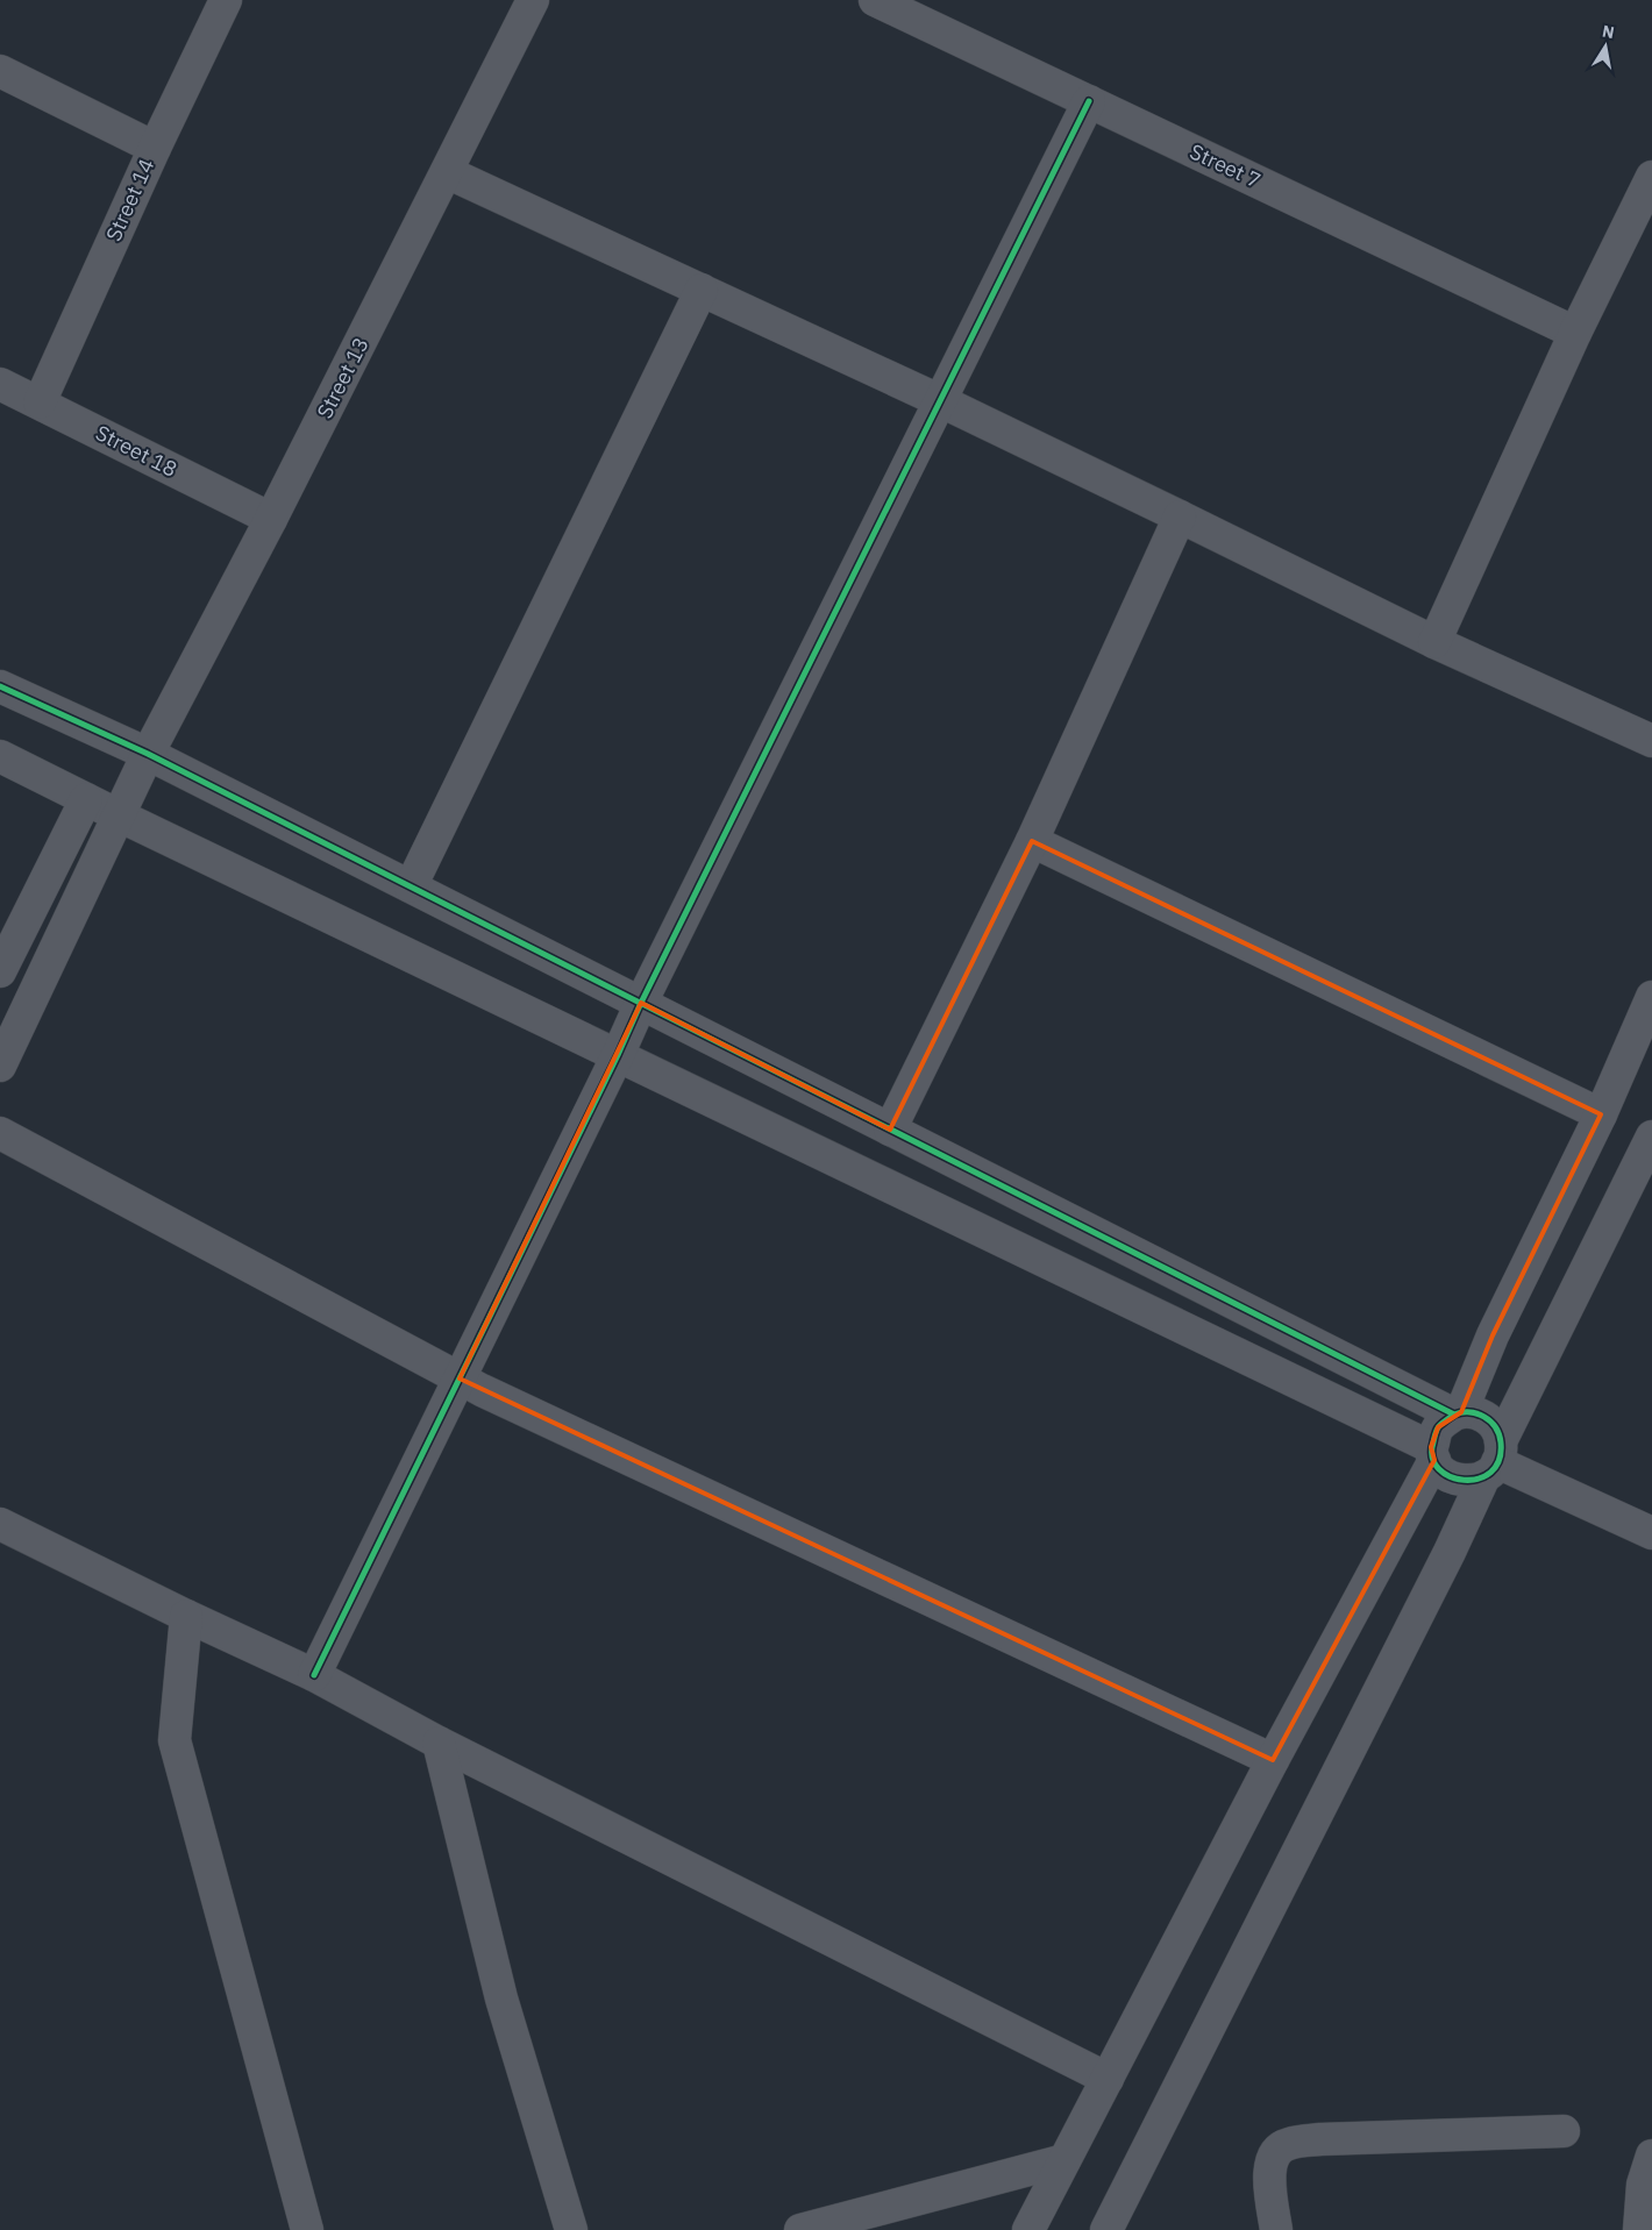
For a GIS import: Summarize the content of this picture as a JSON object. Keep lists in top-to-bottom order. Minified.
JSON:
{"streets":{"street":["Street 7","Street 14","Street 13","Street 18"]},"crossings":[["Street 14","Street 18"],["Street 13","Street 18"]],"north":"top"}
